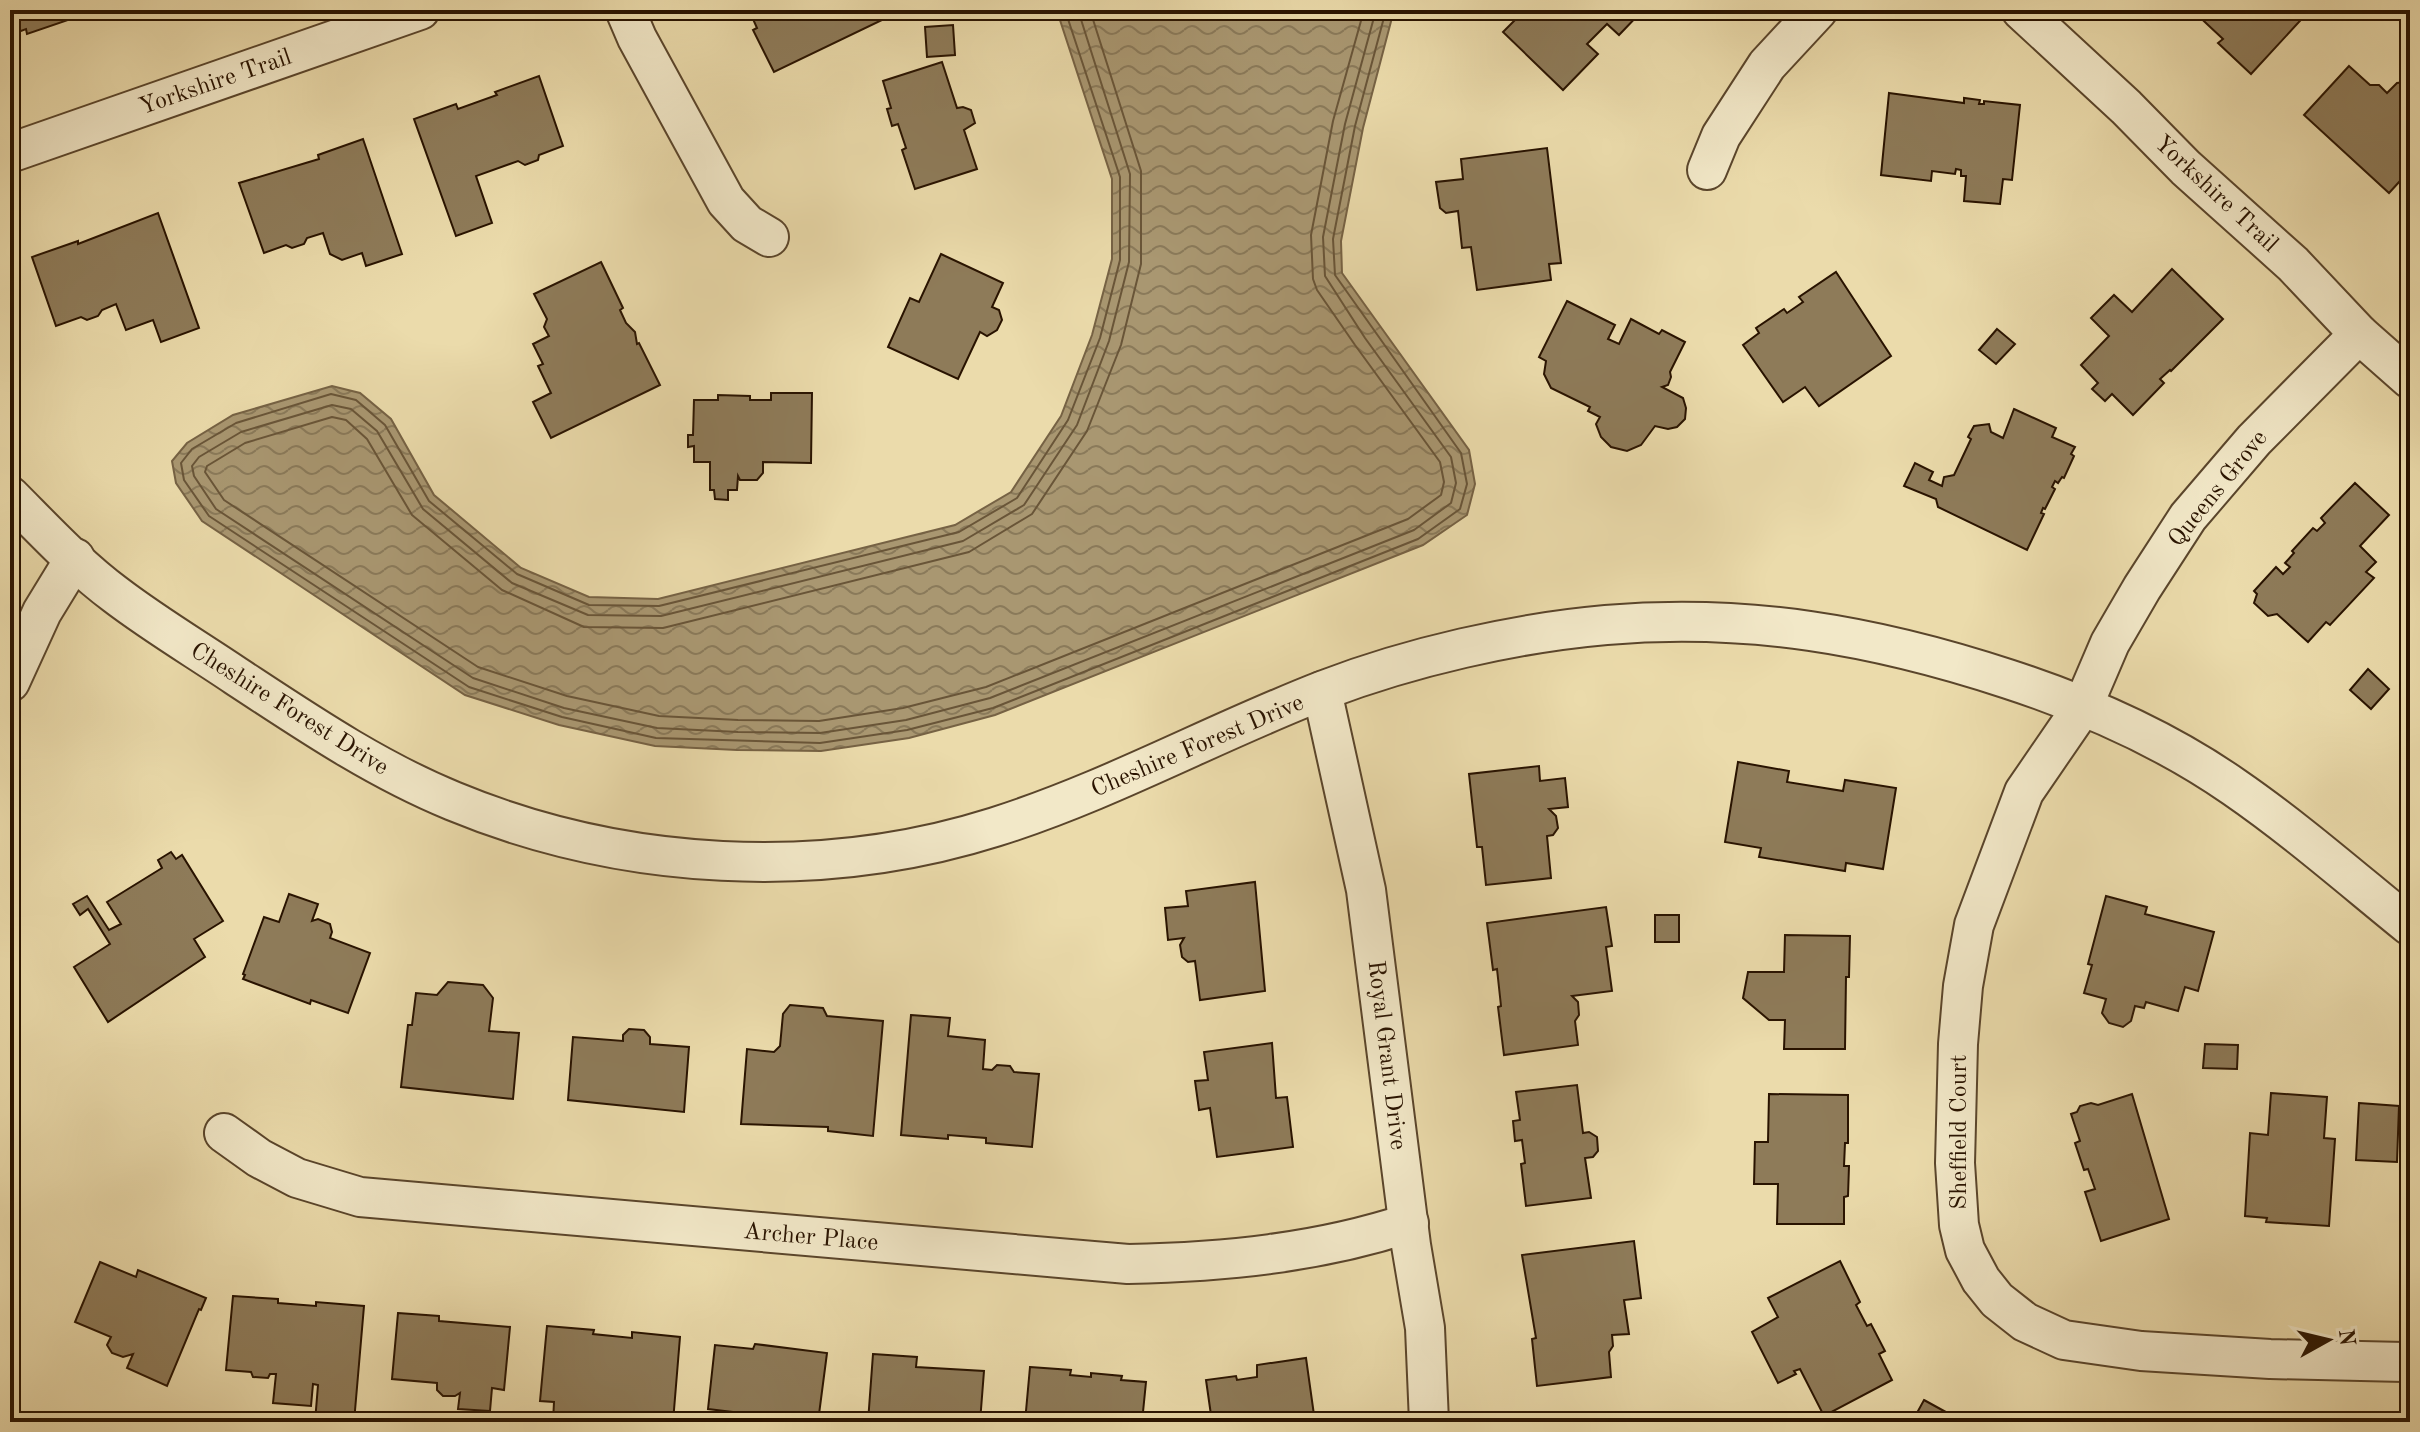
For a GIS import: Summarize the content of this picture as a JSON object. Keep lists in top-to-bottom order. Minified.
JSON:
{"streets":{"street":["Yorkshire Trail","Queens Grove","Cheshire Forest Drive","Royal Grant Drive","Sheffield Court","Archer Place"]},"crossings":[["Yorkshire Trail","Queens Grove"],["Queens Grove","Cheshire Forest Drive"],["Queens Grove","Sheffield Court"],["Cheshire Forest Drive","Royal Grant Drive"],["Cheshire Forest Drive","Sheffield Court"],["Royal Grant Drive","Archer Place"]],"north":"right"}
